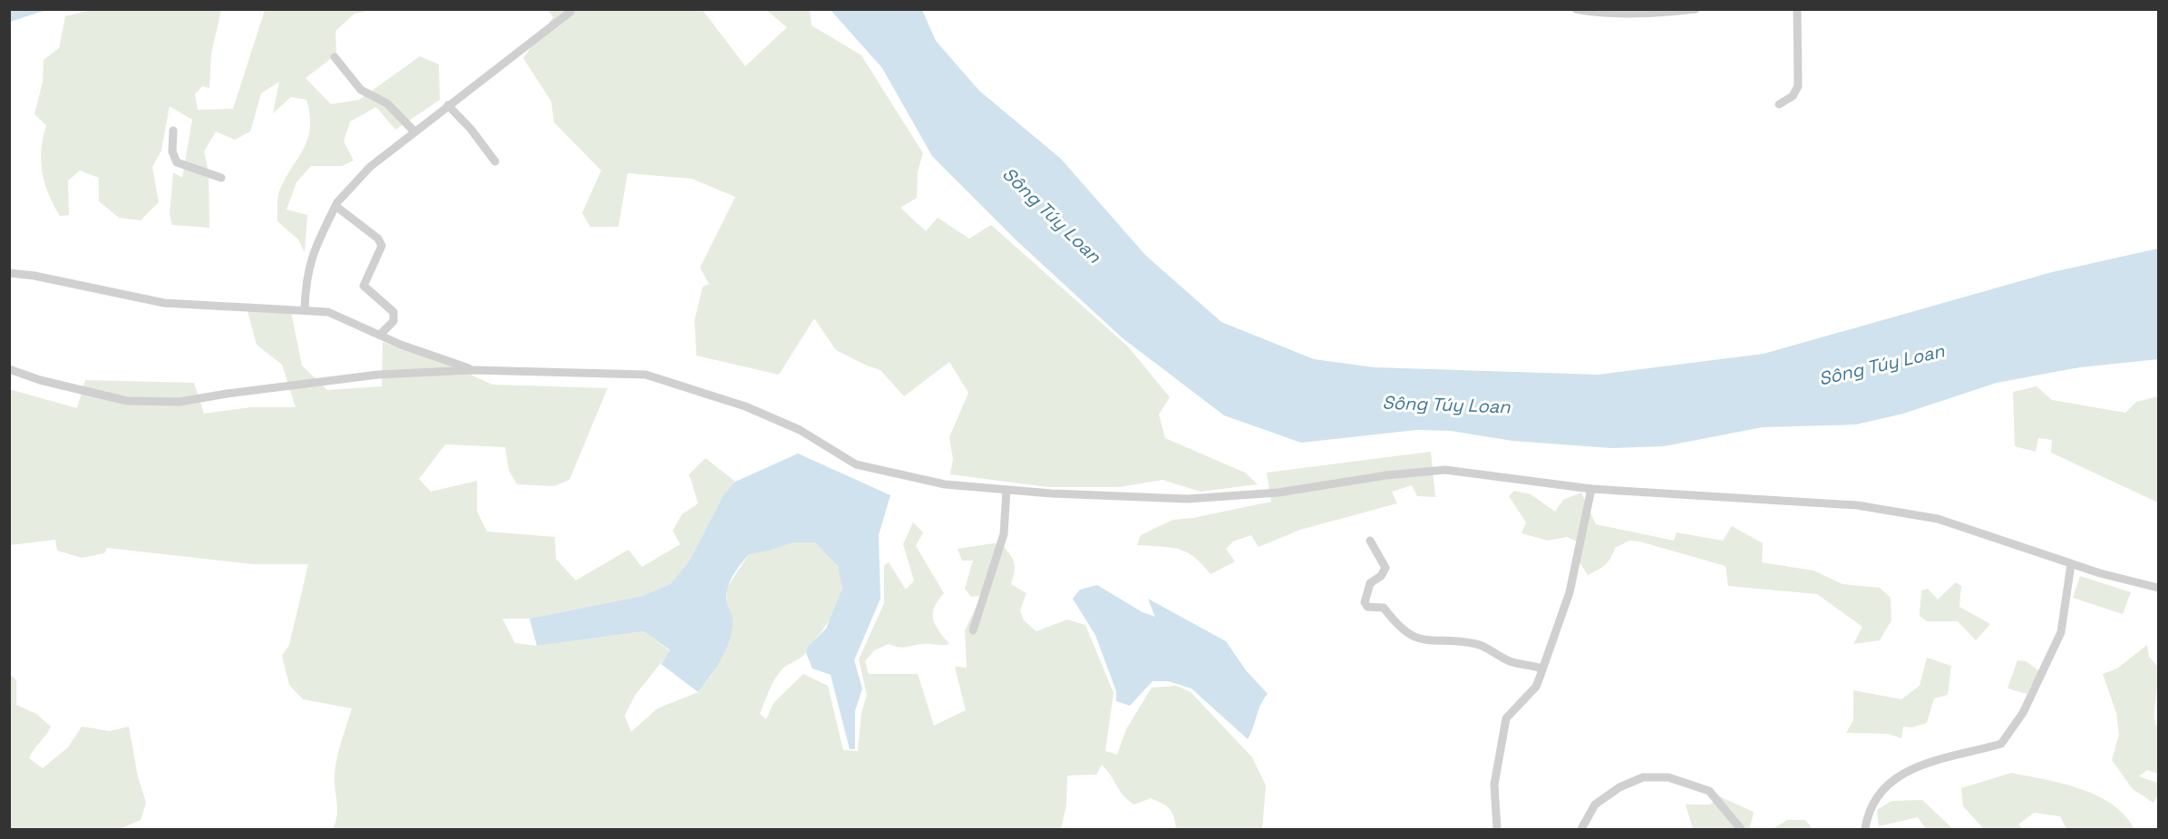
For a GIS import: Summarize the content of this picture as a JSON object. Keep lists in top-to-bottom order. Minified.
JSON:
{"water":["Sông Túy Loan"]}
